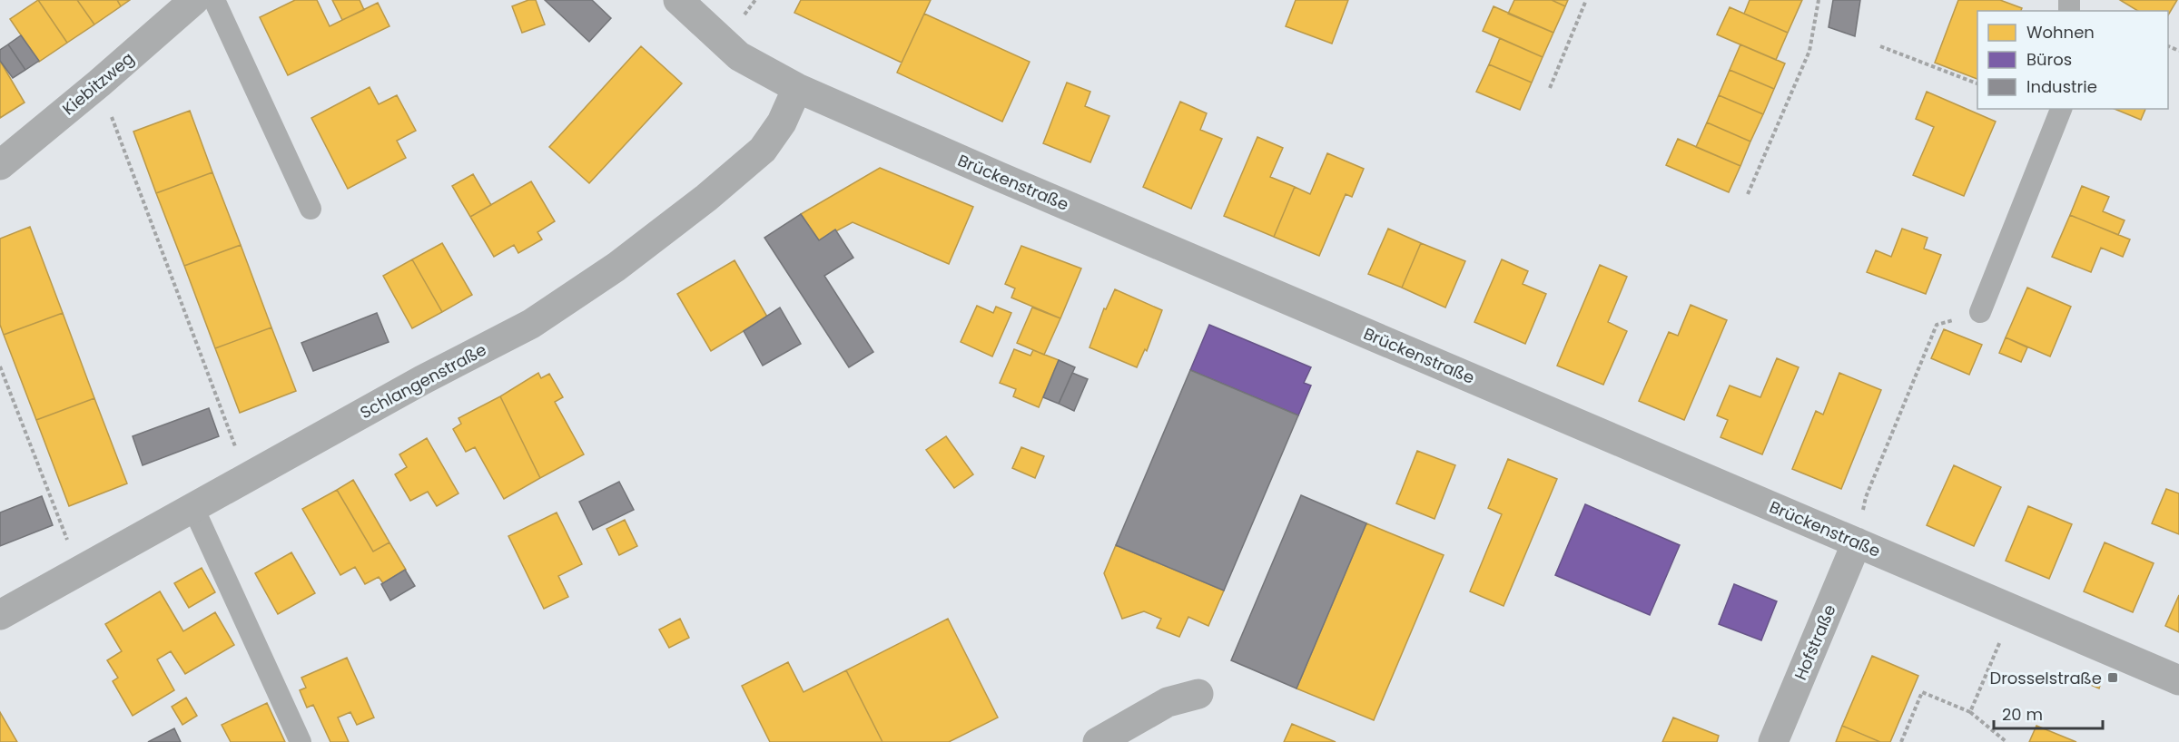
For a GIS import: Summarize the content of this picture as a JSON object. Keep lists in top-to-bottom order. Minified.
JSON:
{"streets":{"street":["Kiebitzweg","Brückenstraße","Schlangenstraße","Hofstraße"]},"crossings":[["Brückenstraße","Schlangenstraße"],["Brückenstraße","Hofstraße"]],"places":{"transit":["Drosselstraße"]},"legend":["Wohnen","Büros","Industrie"],"scale_bar":"20 m"}
